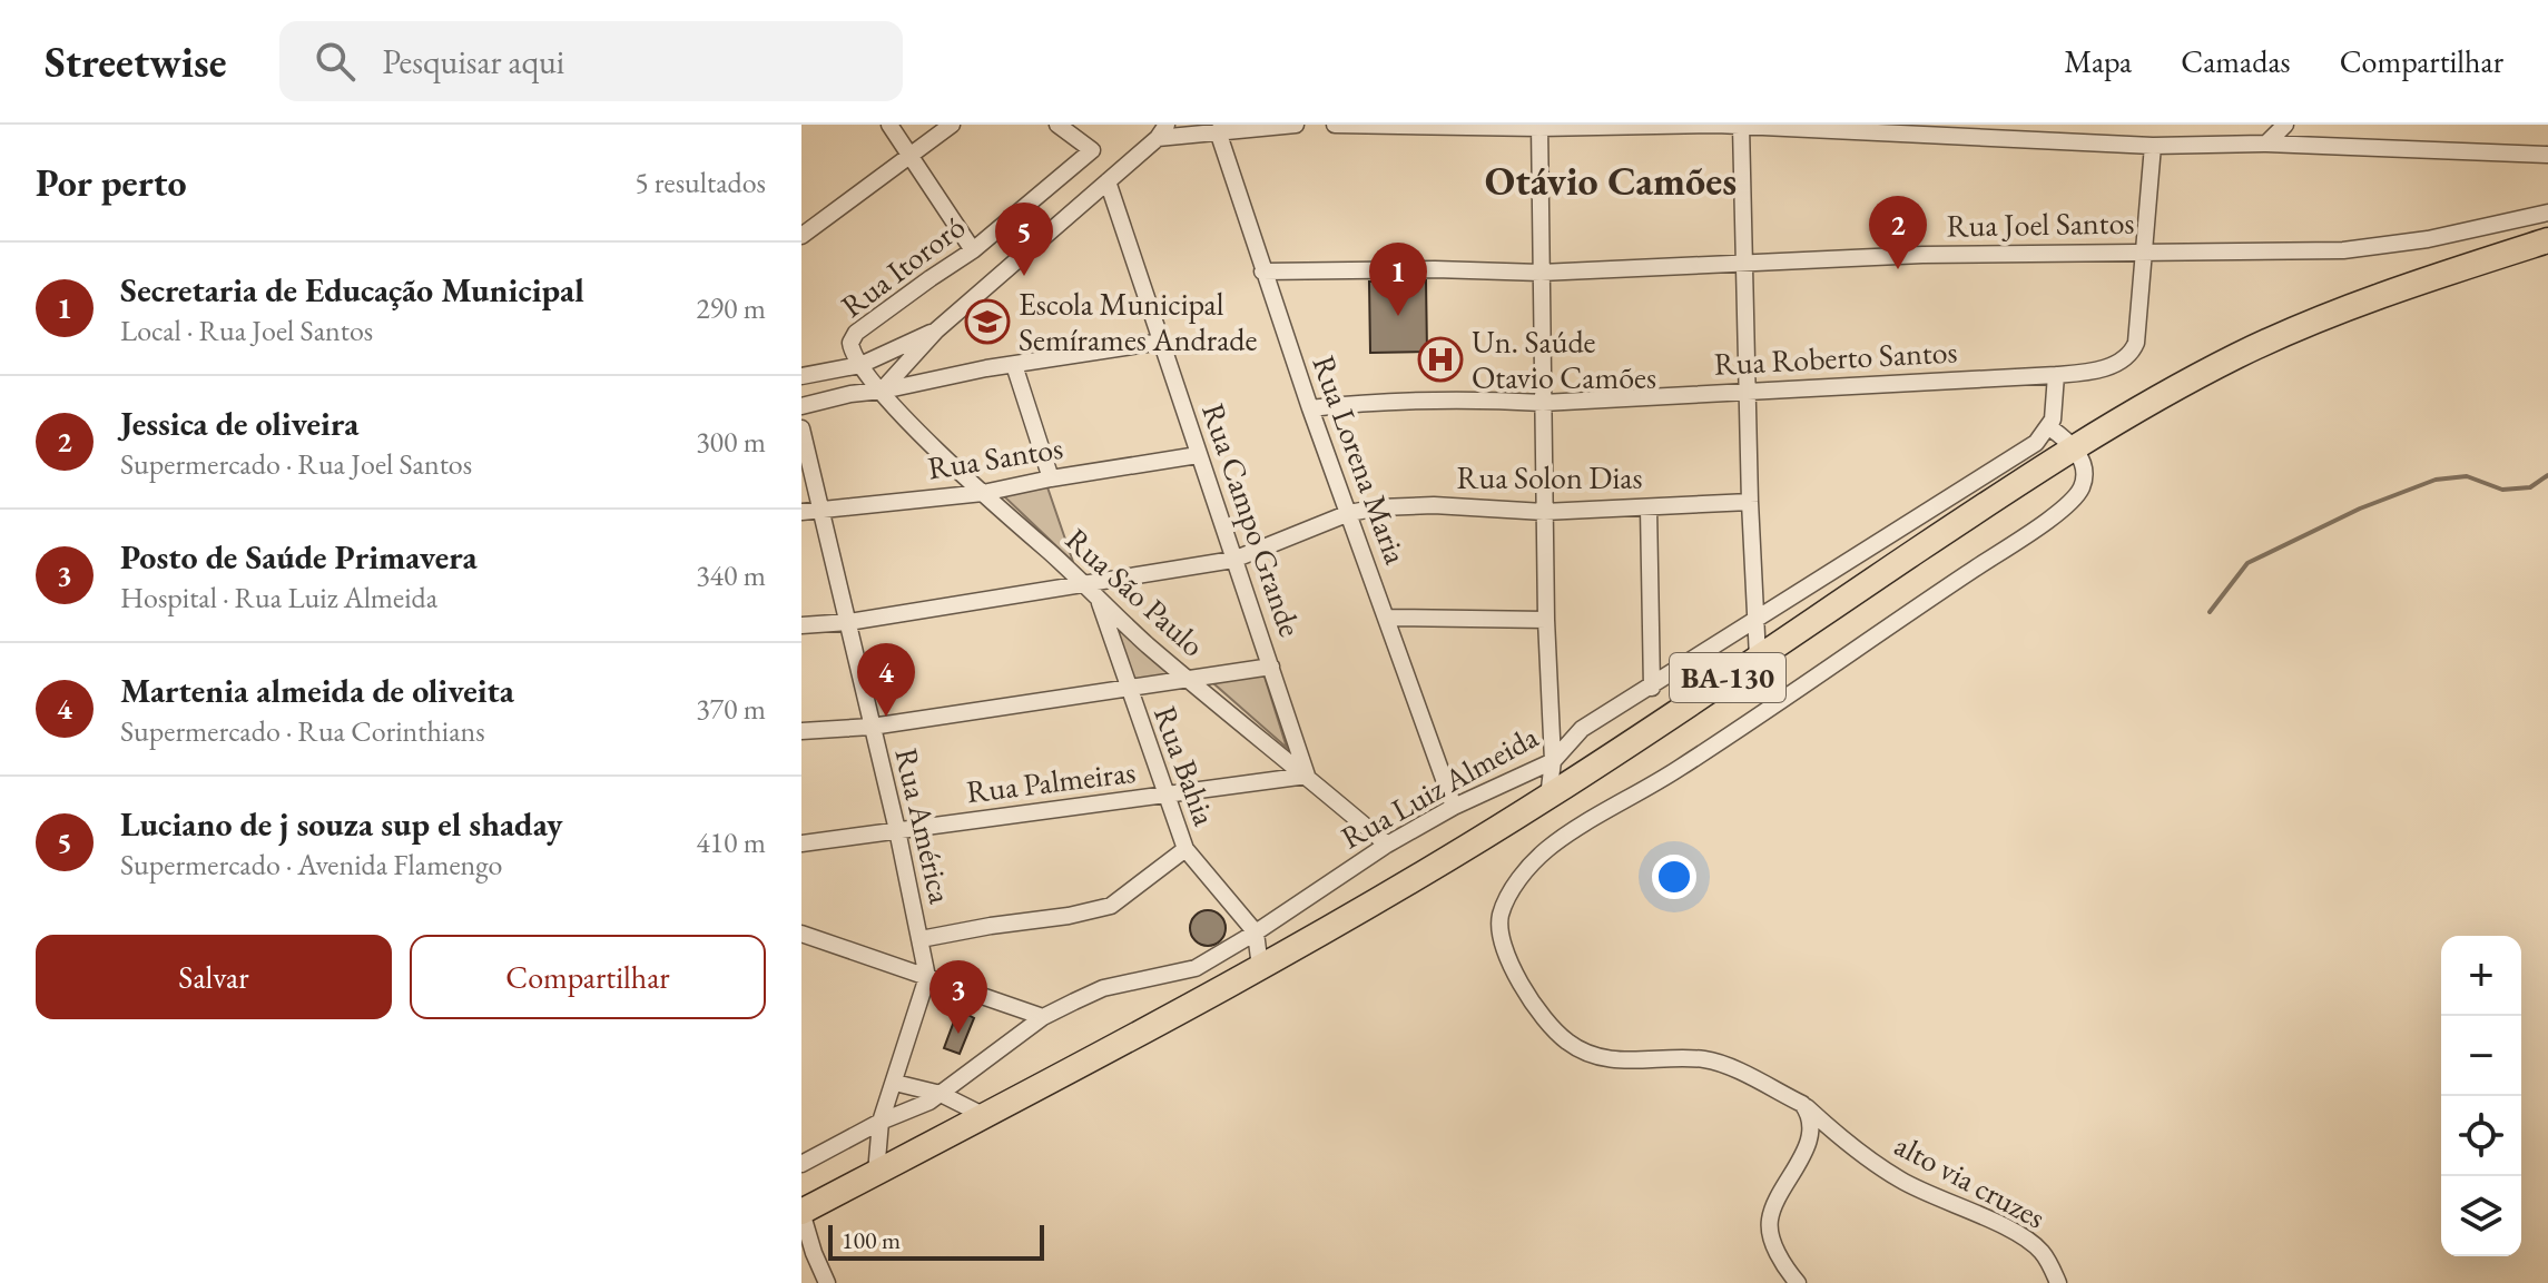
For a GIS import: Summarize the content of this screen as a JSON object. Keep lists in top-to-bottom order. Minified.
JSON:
{"streets":{"highway":["BA-130"],"street":["Rua Joel Santos","Rua Itororó","Rua Roberto Santos","Rua Santos","Rua Lorena Maria","Rua Solon Dias","Rua Campo Grande","Rua São Paulo","Rua Bahia","Rua Palmeiras","Rua Luiz Almeida","Rua América","alto via cruzes"]},"crossings":[["Rua Joel Santos","Rua Roberto Santos"],["Rua Joel Santos","Rua Lorena Maria"],["Rua Itororó","Rua São Paulo"],["Rua Roberto Santos","Rua Lorena Maria"],["Rua Santos","Rua Campo Grande"],["Rua Santos","Rua São Paulo"],["Rua Santos","Rua América"],["Rua Lorena Maria","Rua Solon Dias"],["Rua Lorena Maria","Rua Luiz Almeida"],["Rua Solon Dias","Rua Campo Grande"],["Rua Solon Dias","Rua São Paulo"],["Rua Solon Dias","Rua Bahia"],["Rua Solon Dias","Rua América"],["Rua Campo Grande","Rua São Paulo"],["Rua Campo Grande","Rua Palmeiras"],["Rua São Paulo","Rua Bahia"],["Rua São Paulo","Rua Palmeiras"],["Rua São Paulo","Rua Luiz Almeida"],["BA-130","alto via cruzes"],["Rua Bahia","Rua Palmeiras"],["Rua Bahia","Rua Luiz Almeida"],["Rua Palmeiras","Rua América"]],"districts":["Otávio Camões"],"places":{"school or university":["Escola Municipal Semírames Andrade"],"hospital":["Un. Saúde Otavio Camões"]},"scale_bar":"100 m","page":{"header":"Streetwise","search":"Pesquisar aqui","nav":["Mapa","Camadas","Compartilhar"],"heading":["Por perto","5 resultados"],"pins":["2","5","1","4","3"],"list":[{"mark":"1","name":"Secretaria de Educação Municipal","note":"Local · Rua Joel Santos","value":"290 m"},{"mark":"2","name":"Jessica de oliveira","note":"Supermercado · Rua Joel Santos","value":"300 m"},{"mark":"3","name":"Posto de Saúde Primavera","note":"Hospital · Rua Luiz Almeida","value":"340 m"},{"mark":"4","name":"Martenia almeida de oliveita","note":"Supermercado · Rua Corinthians","value":"370 m"},{"mark":"5","name":"Luciano de j souza sup el shaday","note":"Supermercado · Avenida Flamengo","value":"410 m"}],"buttons":["Salvar","Compartilhar"],"map_buttons":["+","−"],"scale":"100 m"}}
